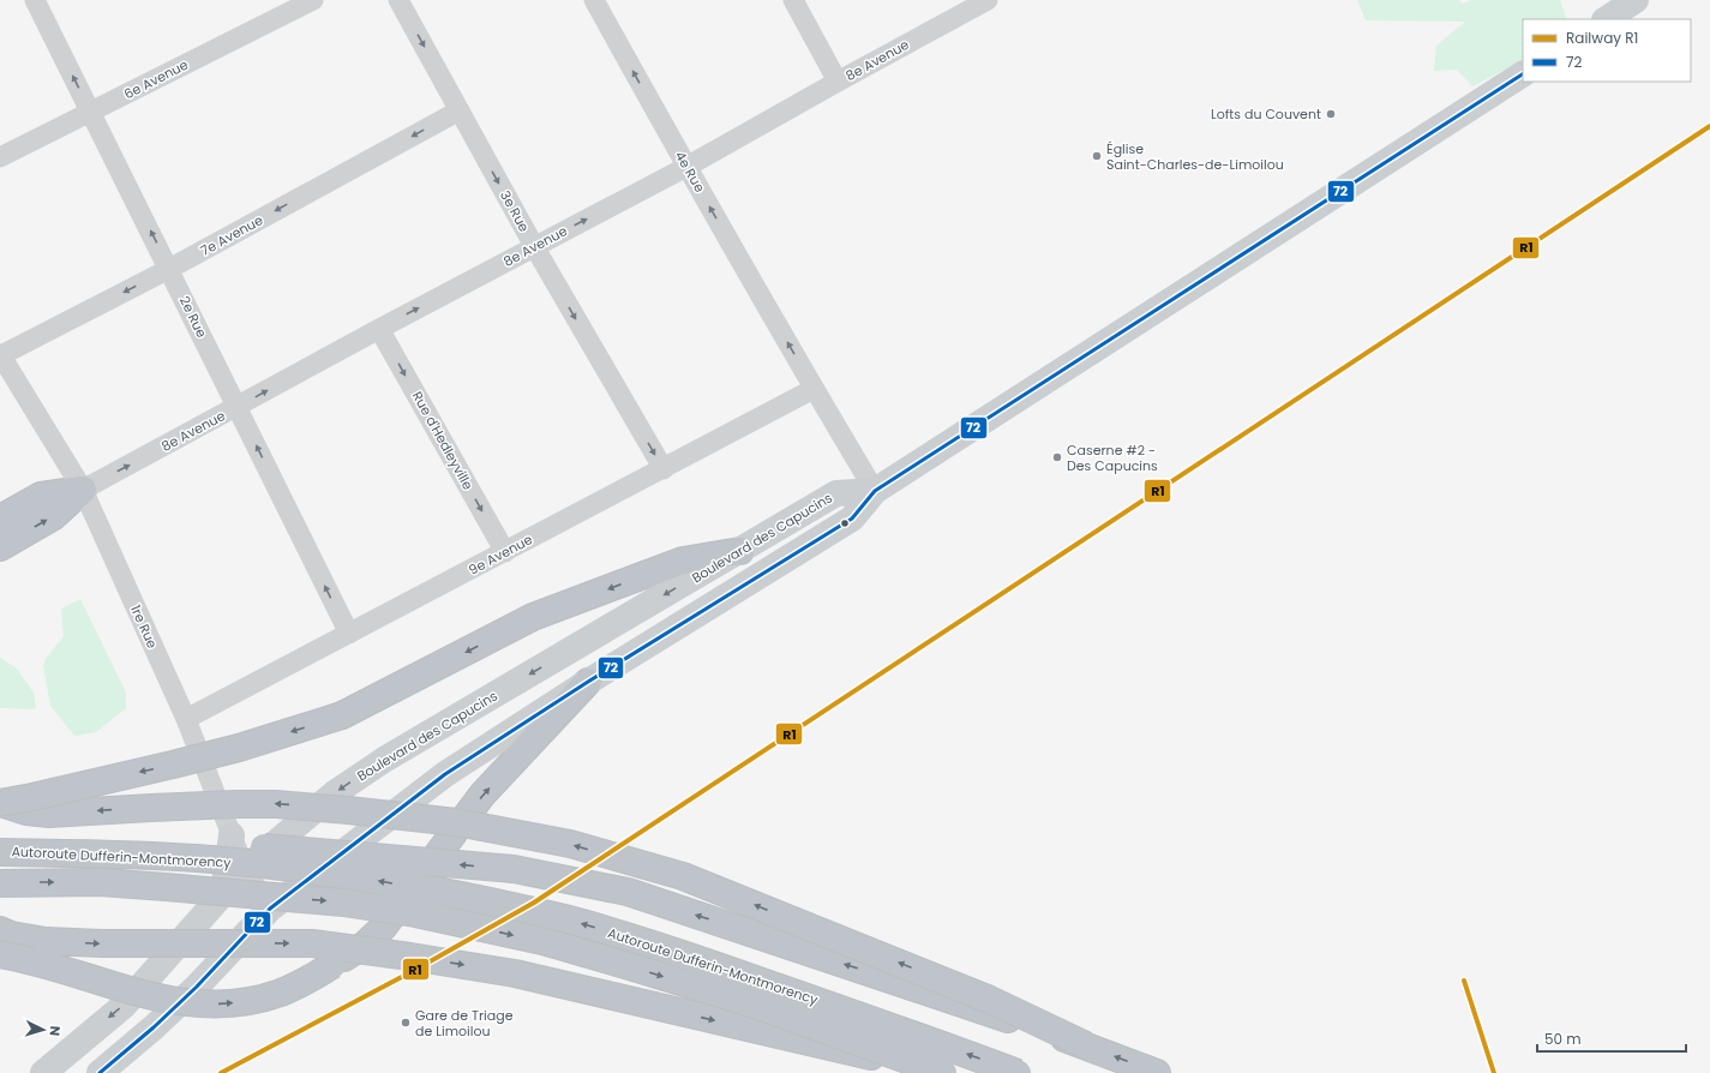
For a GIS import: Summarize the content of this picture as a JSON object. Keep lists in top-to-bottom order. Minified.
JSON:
{"streets":{"highway":["Autoroute Dufferin-Montmorency"],"main road":["Boulevard des Capucins"],"street":["8e Avenue","6e Avenue","4e Rue","3e Rue","7e Avenue","2e Rue","Rue d'Hedleyville","9e Avenue","1re Rue"]},"crossings":[["8e Avenue","4e Rue"],["8e Avenue","3e Rue"],["8e Avenue","2e Rue"],["8e Avenue","Rue d'Hedleyville"],["8e Avenue","1re Rue"],["6e Avenue","2e Rue"],["4e Rue","Boulevard des Capucins"],["4e Rue","9e Avenue"],["3e Rue","7e Avenue"],["3e Rue","9e Avenue"],["7e Avenue","2e Rue"],["7e Avenue","1re Rue"],["2e Rue","9e Avenue"],["Rue d'Hedleyville","9e Avenue"],["Boulevard des Capucins","1re Rue"],["9e Avenue","1re Rue"]],"one_way":["8e Avenue","4e Rue","3e Rue","7e Avenue","2e Rue","Rue d'Hedleyville"],"places":["Lofts du Couvent","Église Saint-Charles-de-Limoilou","Caserne #2 - Des Capucins","Gare de Triage de Limoilou"],"lines":["transit line 72","rail line R1"],"legend":["Railway R1","72"],"scale_bar":"50 m","north":"right"}
